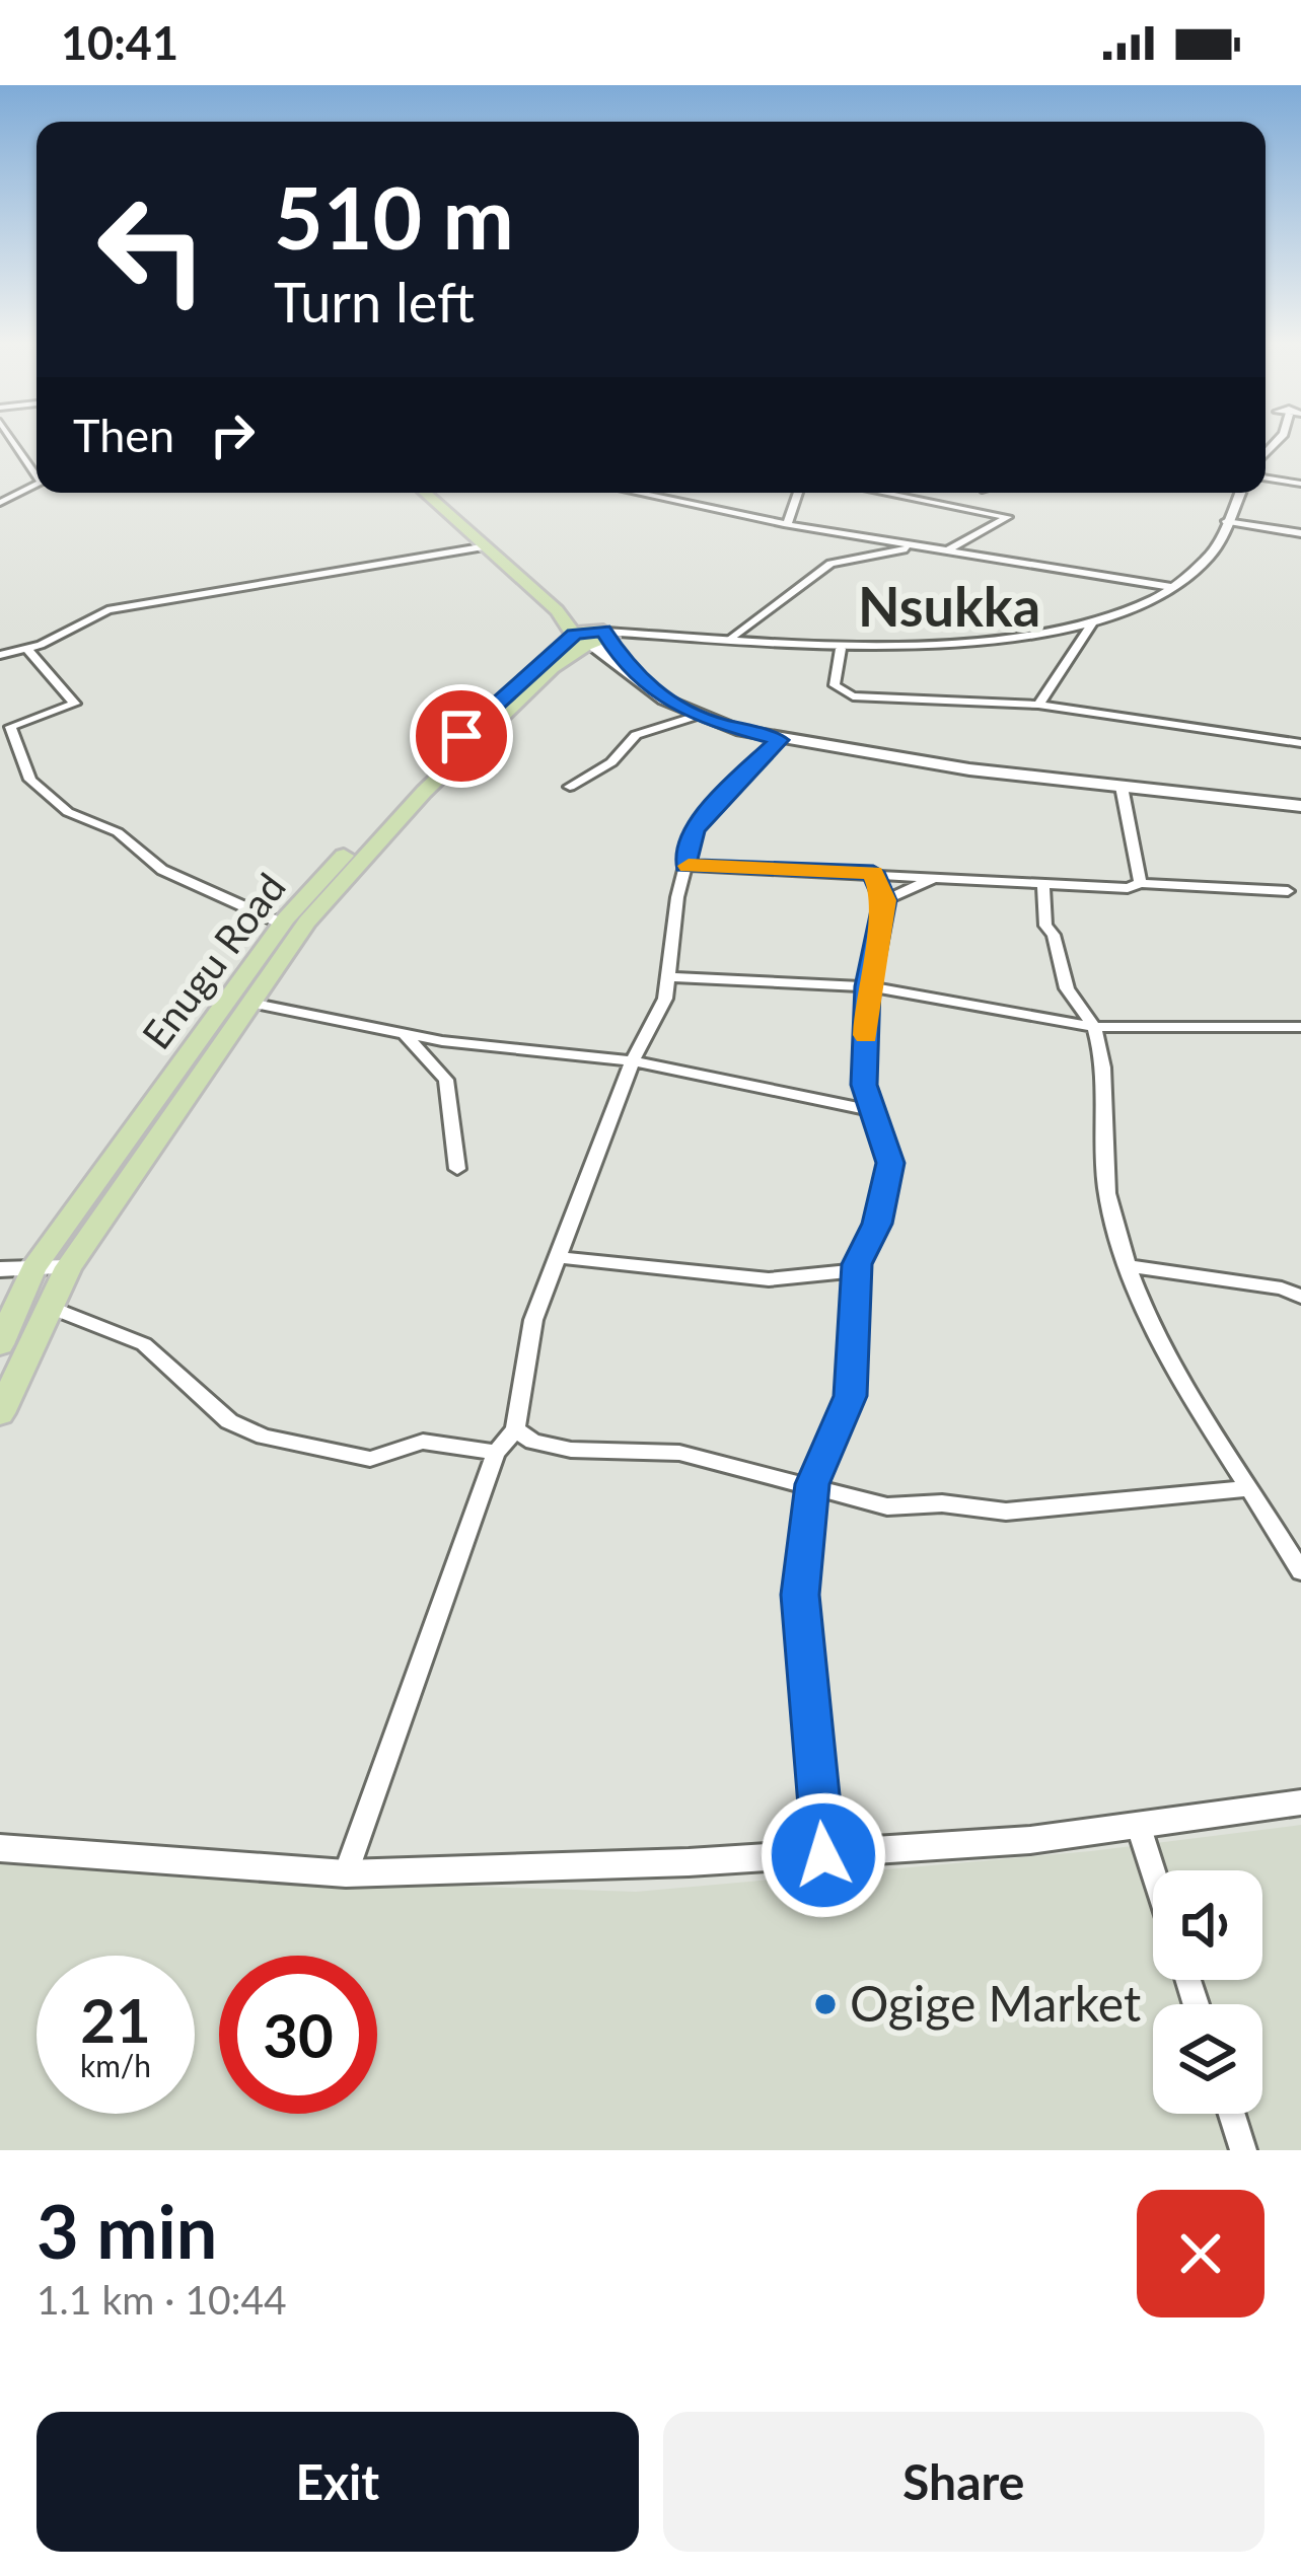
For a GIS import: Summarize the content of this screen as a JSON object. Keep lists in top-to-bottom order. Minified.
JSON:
{"streets":{"main road":["Enugu Road"]},"districts":["Nsukka"],"places":["Ogige Market"],"page":{"status":"10:41","turn":["510 m","Turn left"],"then":"Then","speed":"21 km/h","limit":"30","heading":["3 min","1.1 km · 10:44"],"buttons":["Exit","Share"]}}
